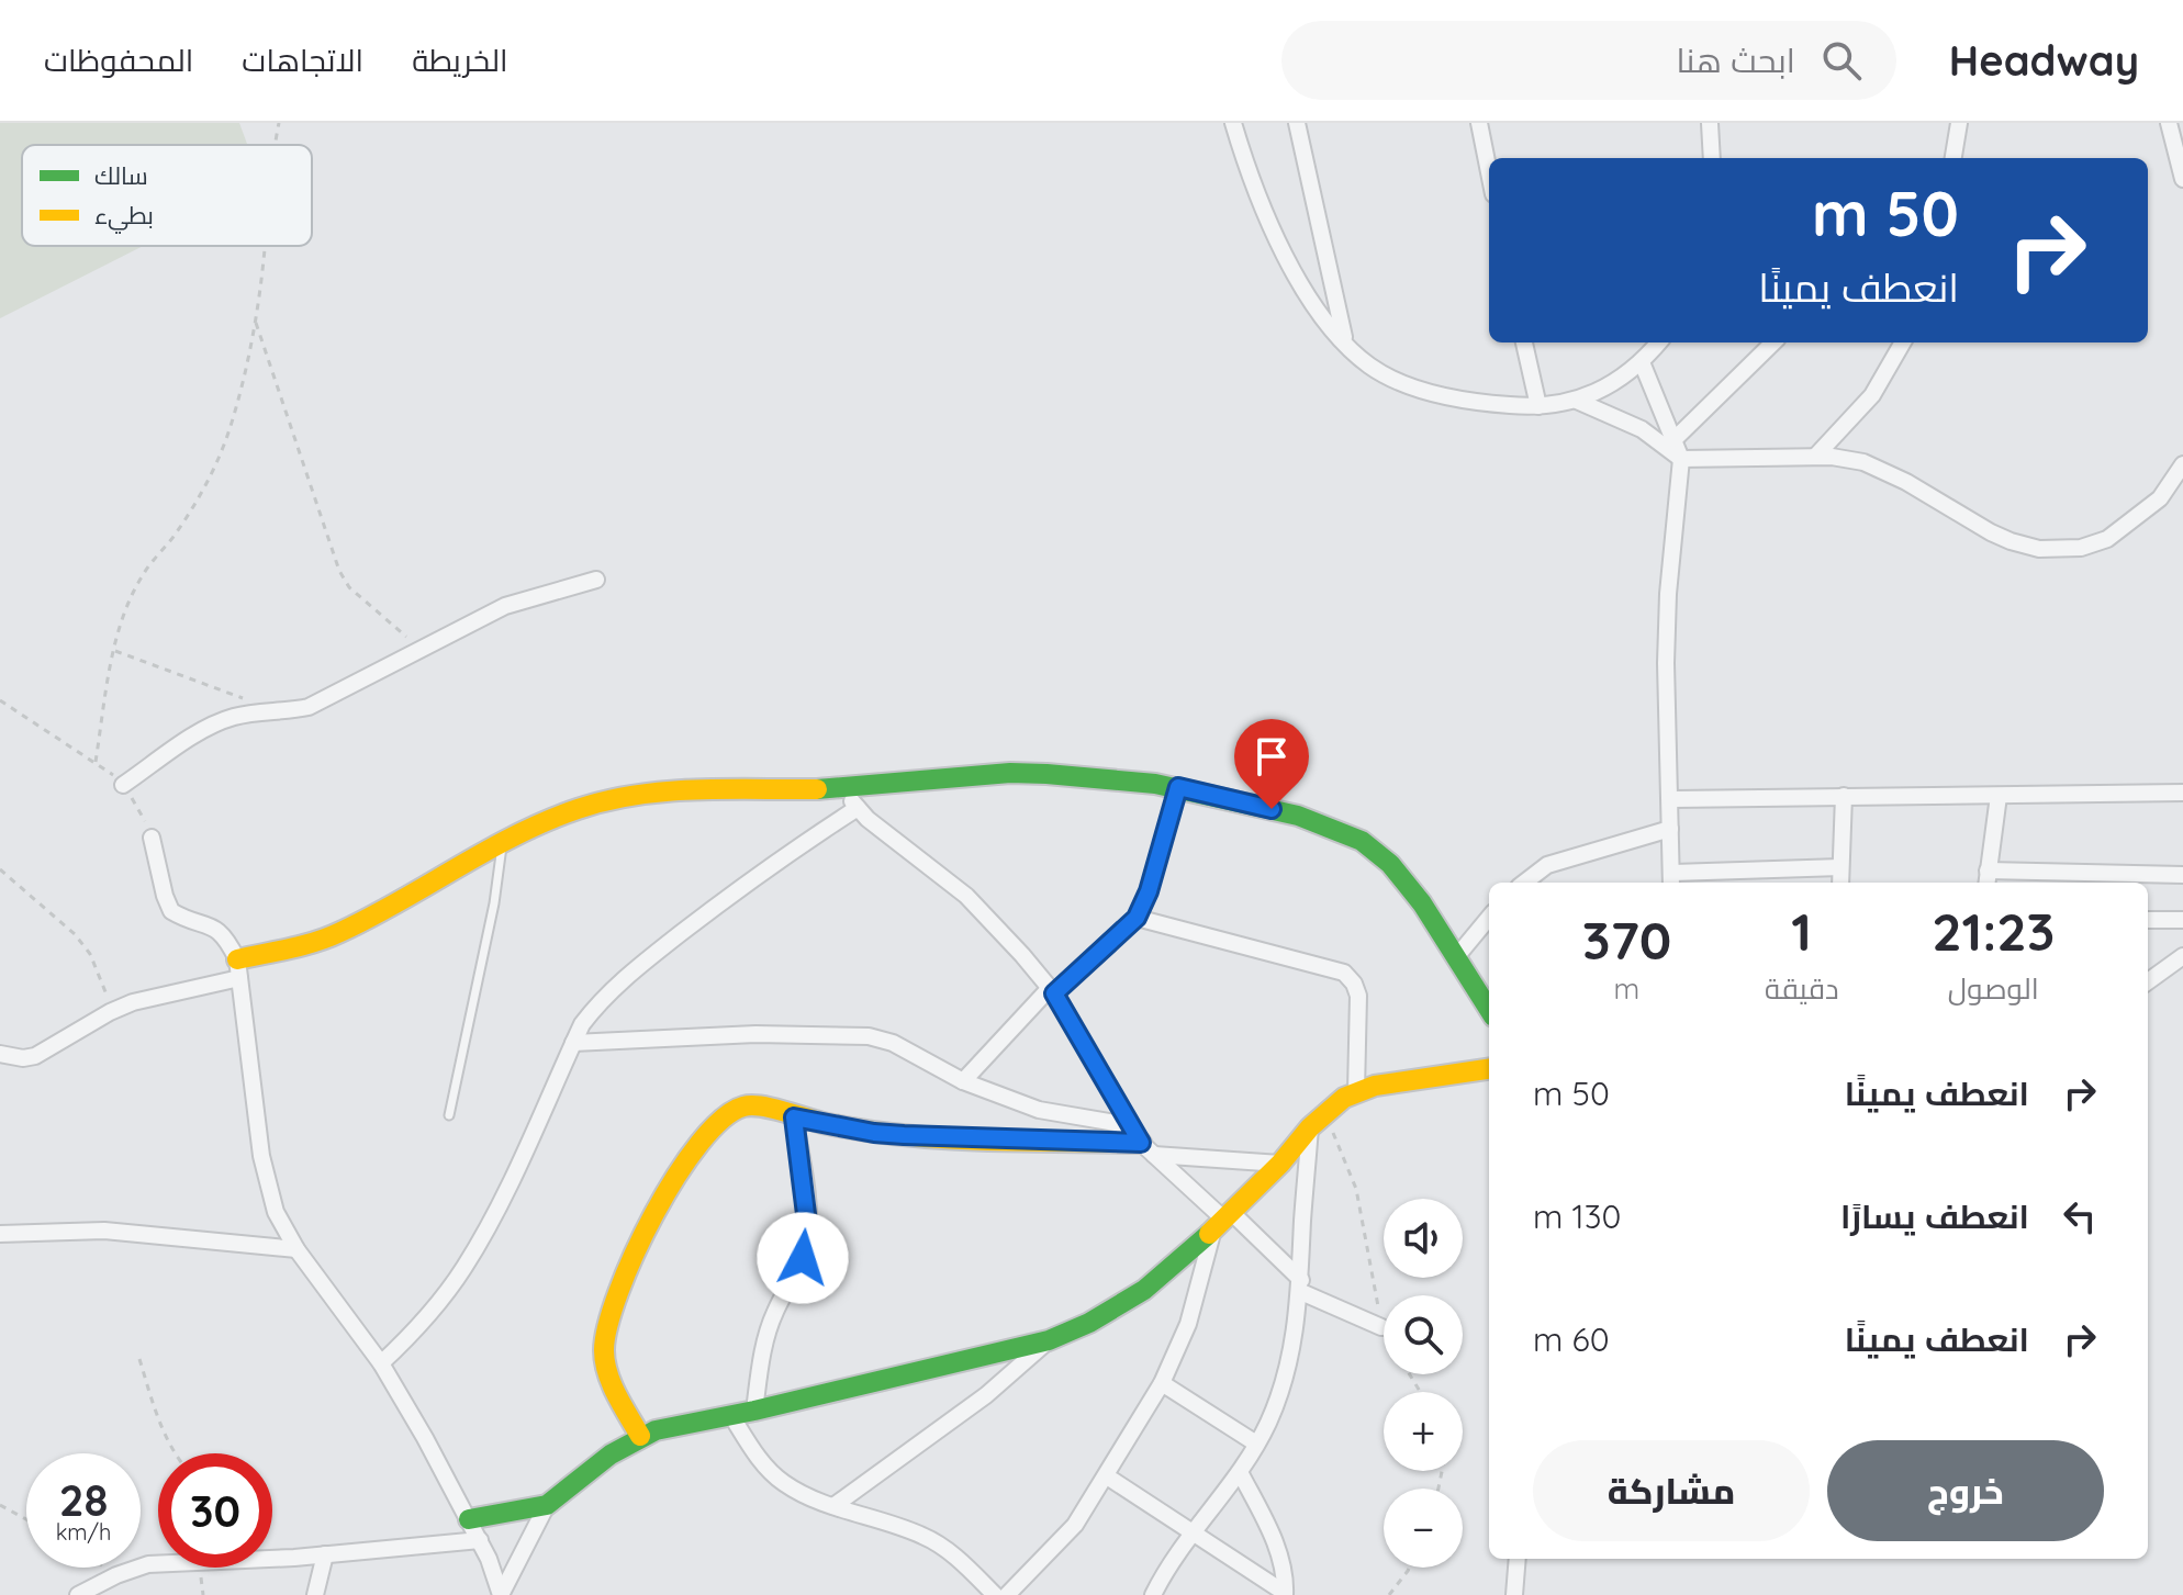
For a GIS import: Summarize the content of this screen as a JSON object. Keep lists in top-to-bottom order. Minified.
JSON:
{"legend":["سالك","بطيء"],"page":{"header":"Headway","search":"ابحث هنا","nav":["الخريطة","الاتجاهات","المحفوظات"],"turn":["50 m","انعطف يمينًا"],"eta":["21:23","الوصول","1","دقيقة","370","m"],"list":[{"name":"انعطف يمينًا","value":"50 m"},{"name":"انعطف يسارًا","value":"130 m"},{"name":"انعطف يمينًا","value":"60 m"}],"map_buttons":["+","−"],"buttons":["خروج","مشاركة"],"speed":"28 km/h","limit":"30"}}
